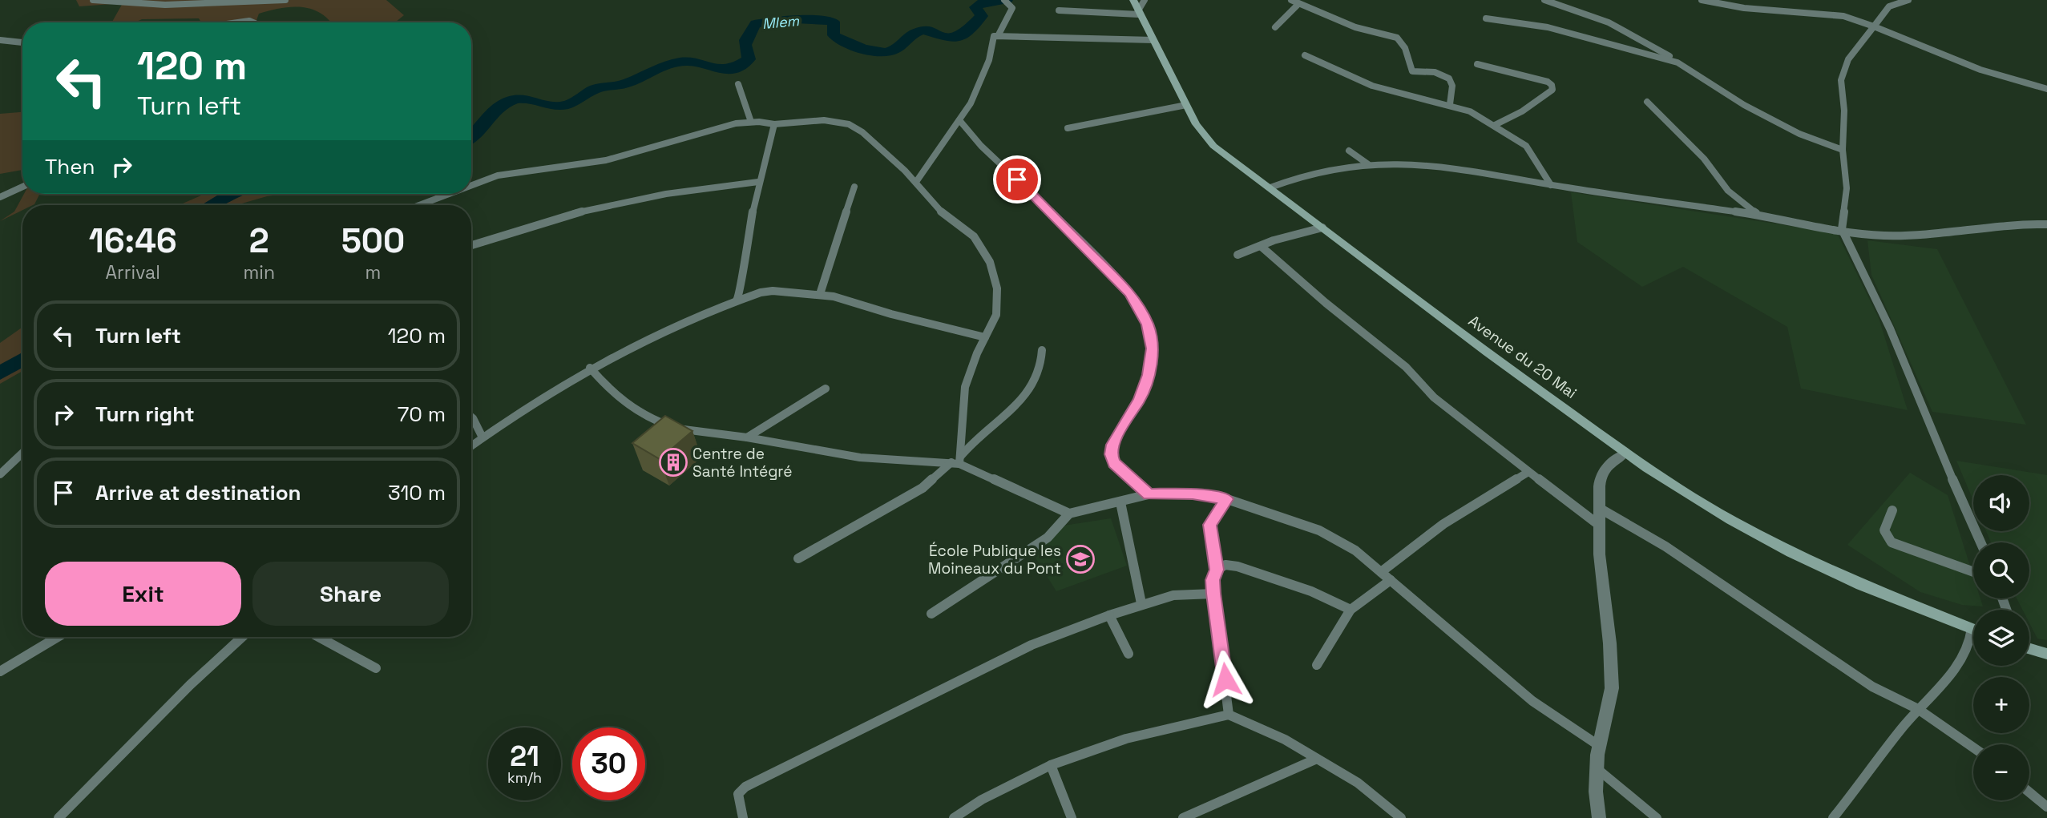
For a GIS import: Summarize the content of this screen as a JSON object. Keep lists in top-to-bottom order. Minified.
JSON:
{"streets":{"main road":["Avenue du 20 Mai"]},"water":["Mlem"],"places":{"building":["Centre de Santé Intégré"],"school or university":["École Publique les Moineaux du Pont"]},"page":{"turn":["120 m","Turn left"],"then":"Then","eta":["16:46","Arrival","2","min","500","m"],"list":[{"name":"Turn left","value":"120 m"},{"name":"Turn right","value":"70 m"},{"name":"Arrive at destination","value":"310 m"}],"map_buttons":["+","−"],"buttons":["Exit","Share"],"speed":"21 km/h","limit":"30"}}
